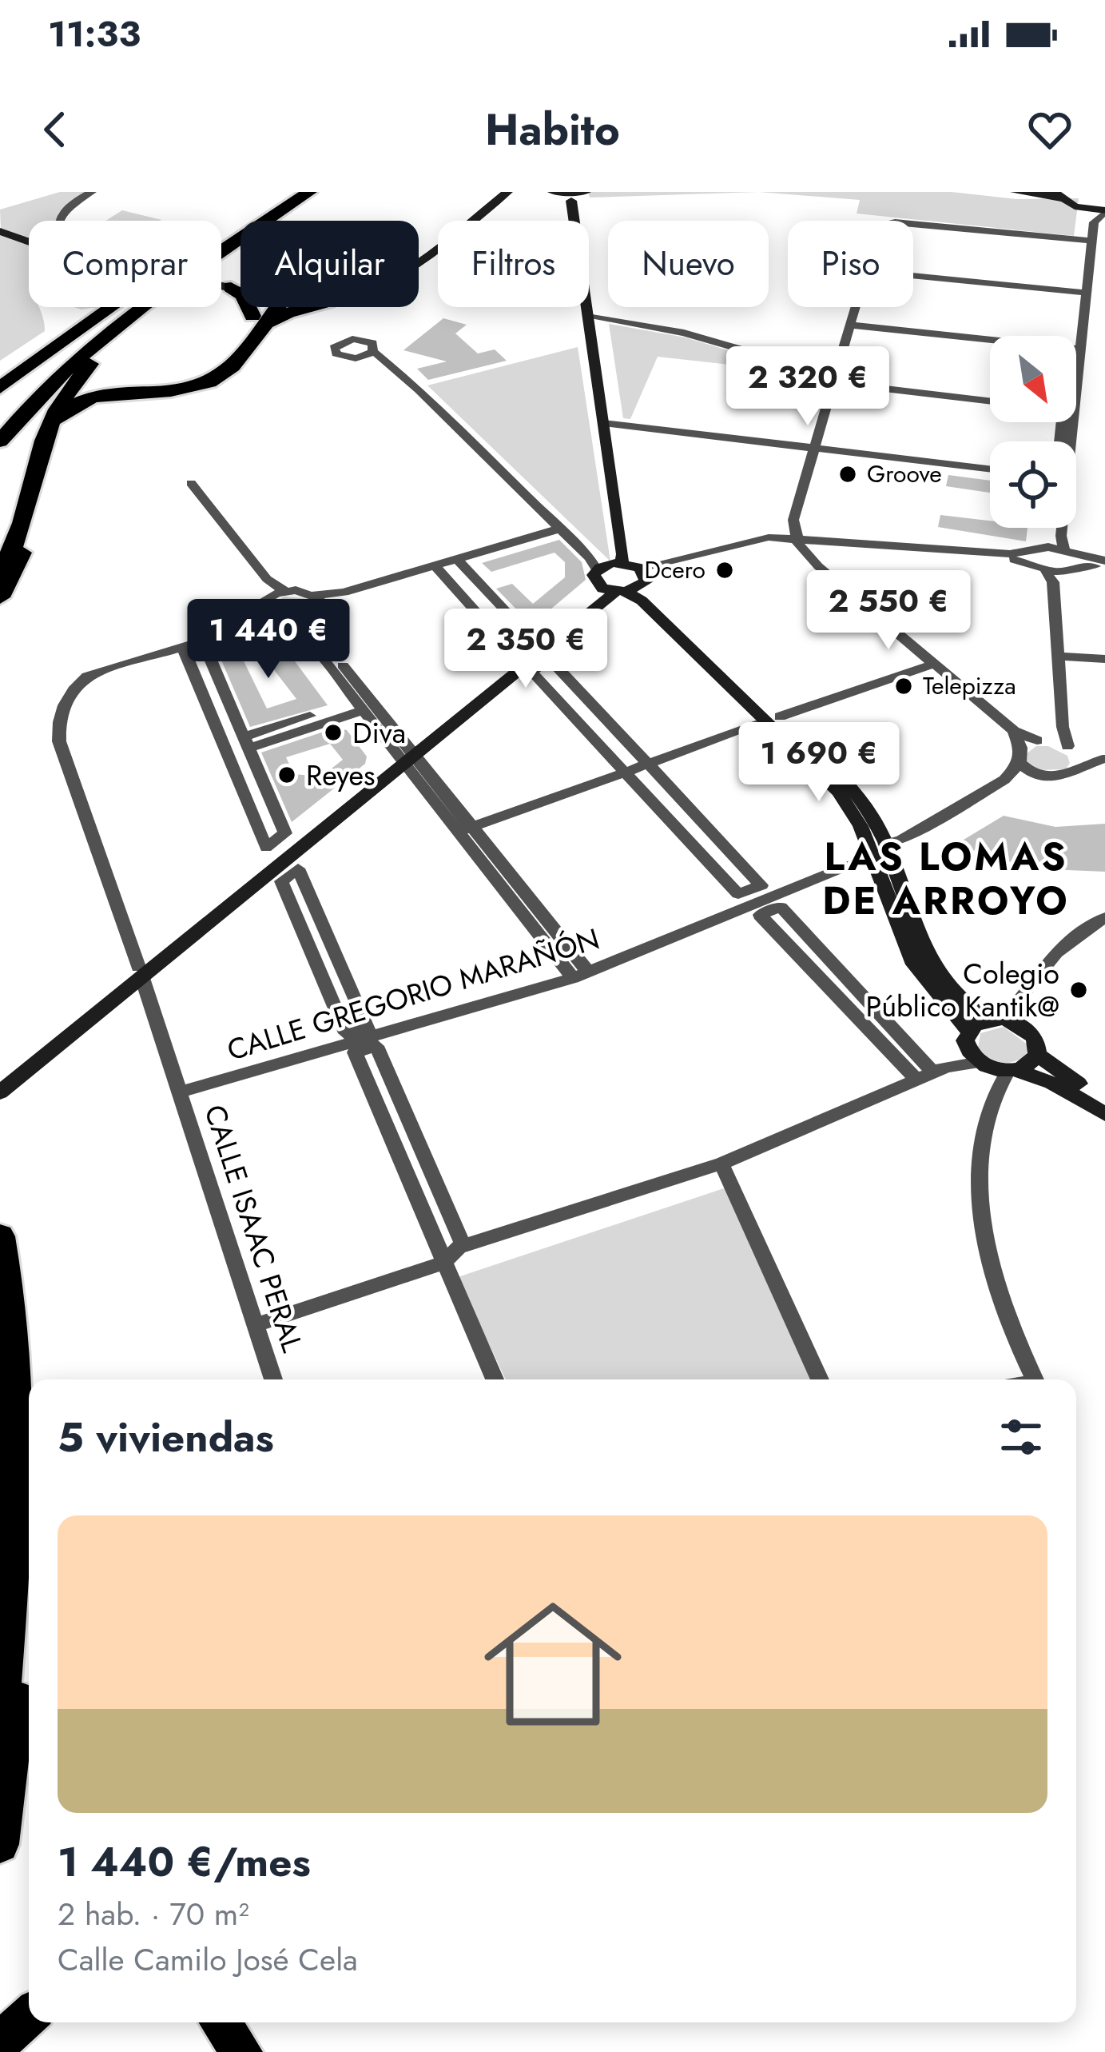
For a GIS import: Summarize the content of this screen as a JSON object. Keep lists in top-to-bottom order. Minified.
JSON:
{"streets":{"street":["CALLE GREGORIO MARAÑÓN","CALLE ISAAC PERAL"]},"crossings":[["CALLE GREGORIO MARAÑÓN","CALLE ISAAC PERAL"]],"districts":["LAS LOMAS DE ARROYO"],"places":["Groove","Dcero","Telepizza","Diva","Reyes","Colegio Público Kantik@"],"north":"bottom right","page":{"status":"11:33","header":"Habito","chip":["Comprar","Alquilar","Filtros","Nuevo","Piso"],"price":["2 320 €","2 550 €","1 440 €","2 350 €","1 690 €"],"heading":"5 viviendas","list":[{"name":"1 440 €/mes","note":"2 hab. · 70 m² · Calle Camilo José Cela"}]}}
